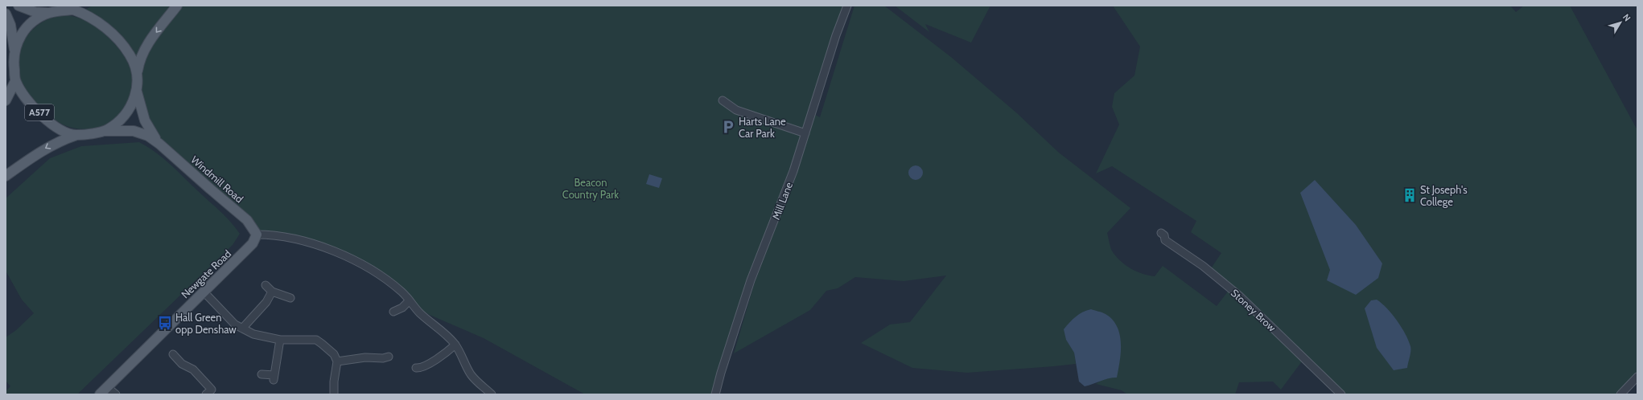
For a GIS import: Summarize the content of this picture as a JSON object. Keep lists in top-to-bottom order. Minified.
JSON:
{"streets":{"main road":["A577","Windmill Road","Newgate Road"],"street":["Mill Lane","Stoney Brow"]},"crossings":[["A577","Windmill Road"],["Windmill Road","Newgate Road"]],"parks":["Beacon Country Park"],"places":{"parking":["Harts Lane Car Park"],"building":["St Joseph's College"],"bus stop":["Hall Green opp Denshaw"]},"north":"top right"}
